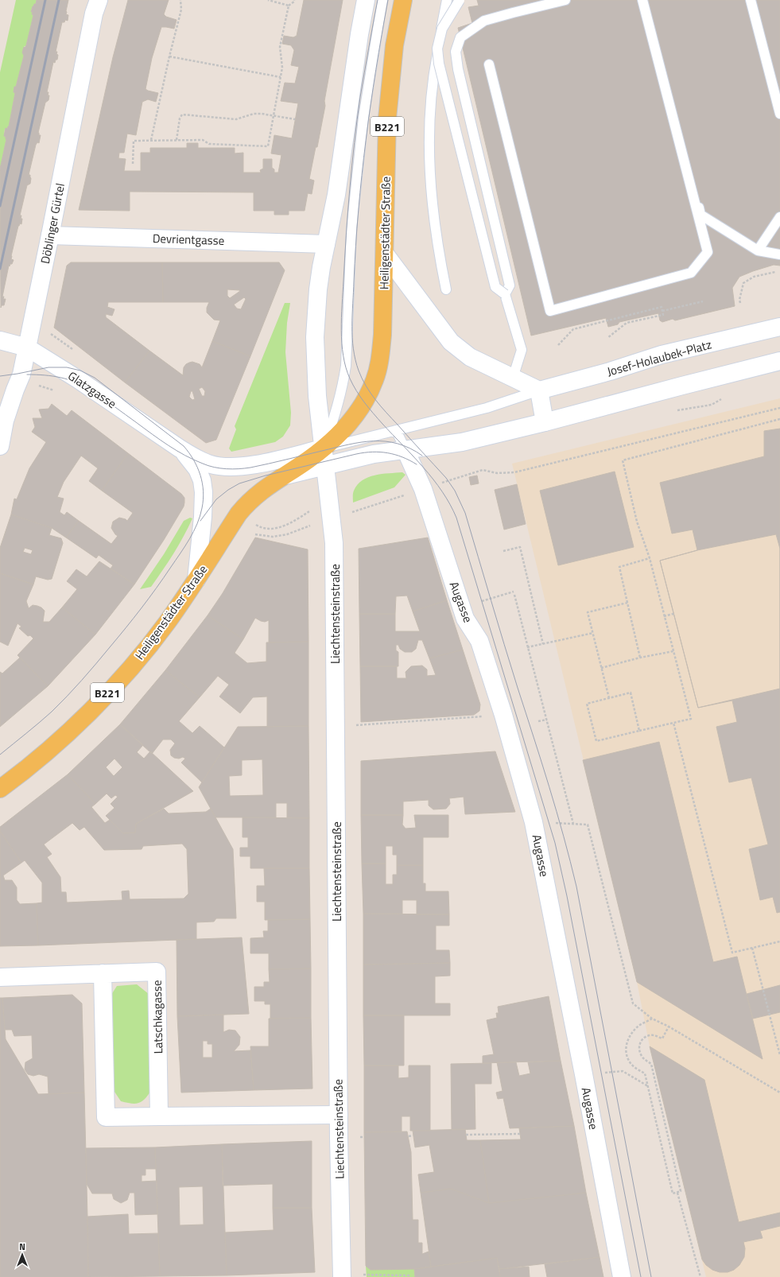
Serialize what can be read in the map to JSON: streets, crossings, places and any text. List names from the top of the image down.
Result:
{
  "streets": {
    "main road": ["B221", "Heiligenstädter Straße"],
    "street": [
      "Döblinger Gürtel",
      "Devrientgasse",
      "Josef-Holaubek-Platz",
      "Glatzgasse",
      "Augasse",
      "Liechtensteinstraße",
      "Latschkagasse"
    ]
  },
  "crossings": [
    ["Döblinger Gürtel", "Devrientgasse"],
    ["Döblinger Gürtel", "Glatzgasse"],
    ["Heiligenstädter Straße", "Liechtensteinstraße"]
  ],
  "north": "top"
}
